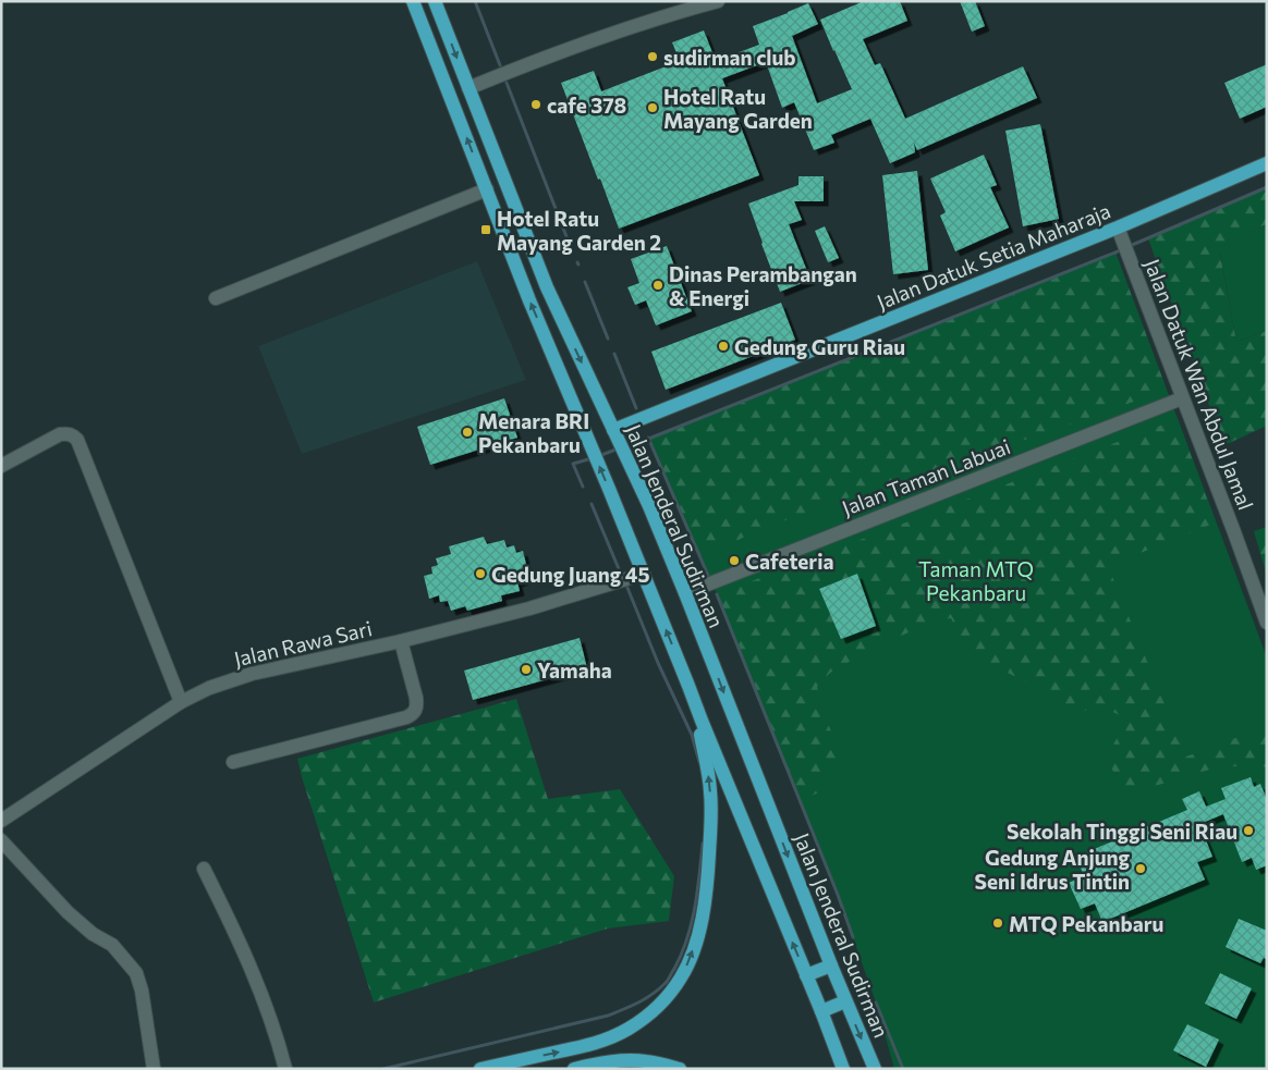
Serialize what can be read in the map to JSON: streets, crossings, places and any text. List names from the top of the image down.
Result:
{
  "streets": {
    "main road": ["Jalan Datuk Setia Maharaja", "Jalan Jenderal Sudirman"],
    "street": ["Jalan Datuk Wan Abdul Jamal", "Jalan Taman Labuai", "Jalan Rawa Sari"]
  },
  "crossings": [
    ["Jalan Datuk Setia Maharaja", "Jalan Datuk Wan Abdul Jamal"],
    ["Jalan Datuk Setia Maharaja", "Jalan Jenderal Sudirman"],
    ["Jalan Datuk Wan Abdul Jamal", "Jalan Taman Labuai"],
    ["Jalan Taman Labuai", "Jalan Jenderal Sudirman"]
  ],
  "parks": ["Taman MTQ Pekanbaru"],
  "places": {
    "other": [
      "sudirman club",
      "cafe 378",
      "Hotel Ratu Mayang Garden",
      "Dinas Perambangan & Energi",
      "Gedung Guru Riau",
      "Menara BRI Pekanbaru",
      "Cafeteria",
      "Gedung Juang 45",
      "Yamaha",
      "Sekolah Tinggi Seni Riau",
      "Gedung Anjung Seni Idrus Tintin",
      "MTQ Pekanbaru"
    ],
    "transit": ["Hotel Ratu Mayang Garden 2"]
  }
}
